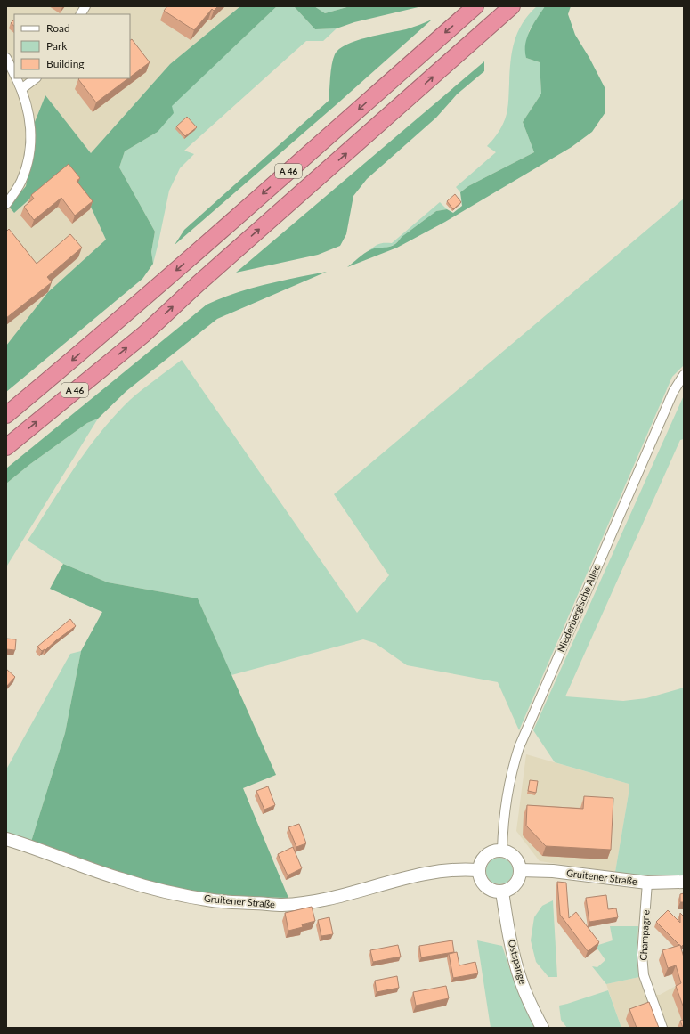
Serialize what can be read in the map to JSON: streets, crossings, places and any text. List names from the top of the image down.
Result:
{
  "streets": {
    "highway": ["A 46"],
    "main road": ["Gruitener Straße", "Ostspange"],
    "street": ["Niederbergische Allee", "Champagne"]
  },
  "crossings": [
    ["Niederbergische Allee", "Gruitener Straße"],
    ["Niederbergische Allee", "Ostspange"],
    ["Gruitener Straße", "Champagne"],
    ["Gruitener Straße", "Ostspange"]
  ],
  "legend": ["Road", "Park", "Building"]
}
